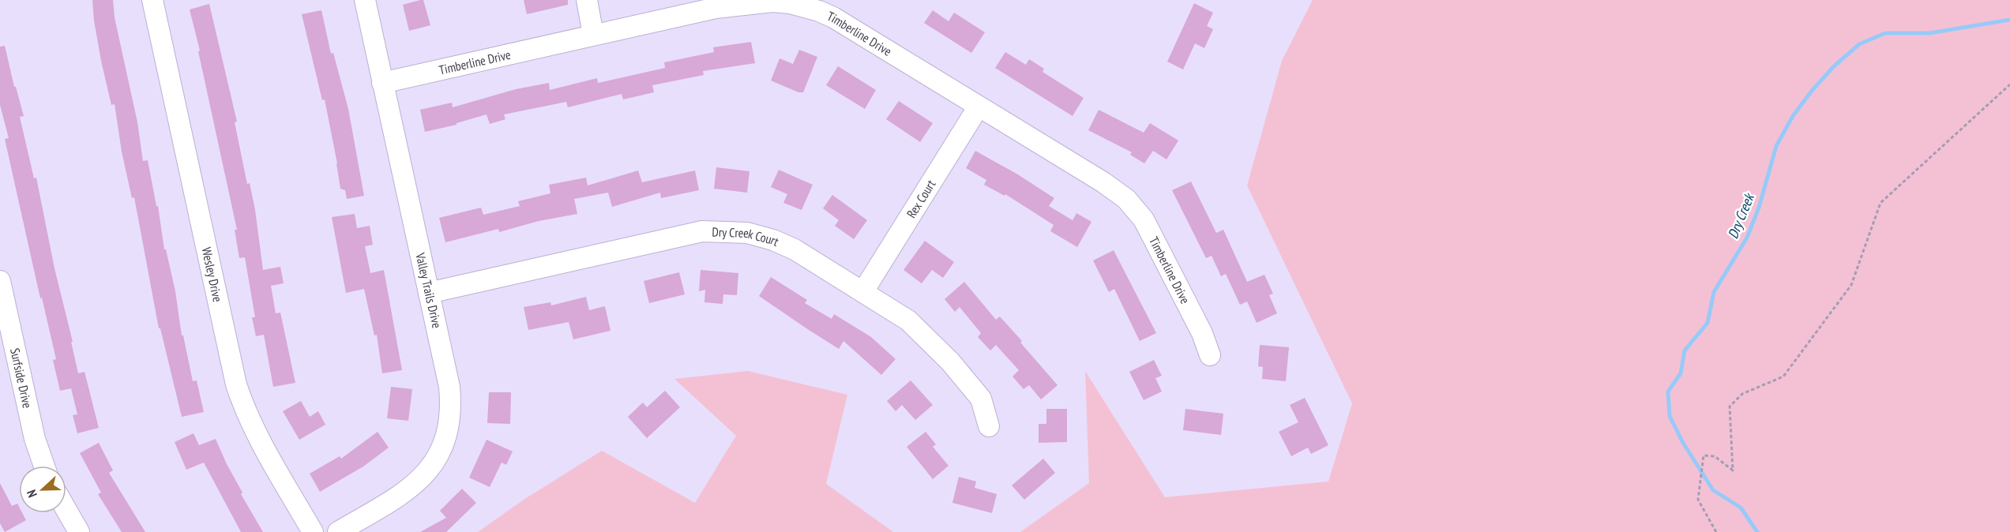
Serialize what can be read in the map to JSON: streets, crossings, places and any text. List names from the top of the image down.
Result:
{
  "streets": {
    "street": [
      "Timberline Drive",
      "Rex Court",
      "Dry Creek Court",
      "Wesley Drive",
      "Valley Trails Drive",
      "Surfside Drive"
    ]
  },
  "crossings": [
    ["Timberline Drive", "Rex Court"],
    ["Timberline Drive", "Valley Trails Drive"],
    ["Rex Court", "Dry Creek Court"],
    ["Dry Creek Court", "Valley Trails Drive"]
  ],
  "water": ["Dry Creek"],
  "north": "left"
}
